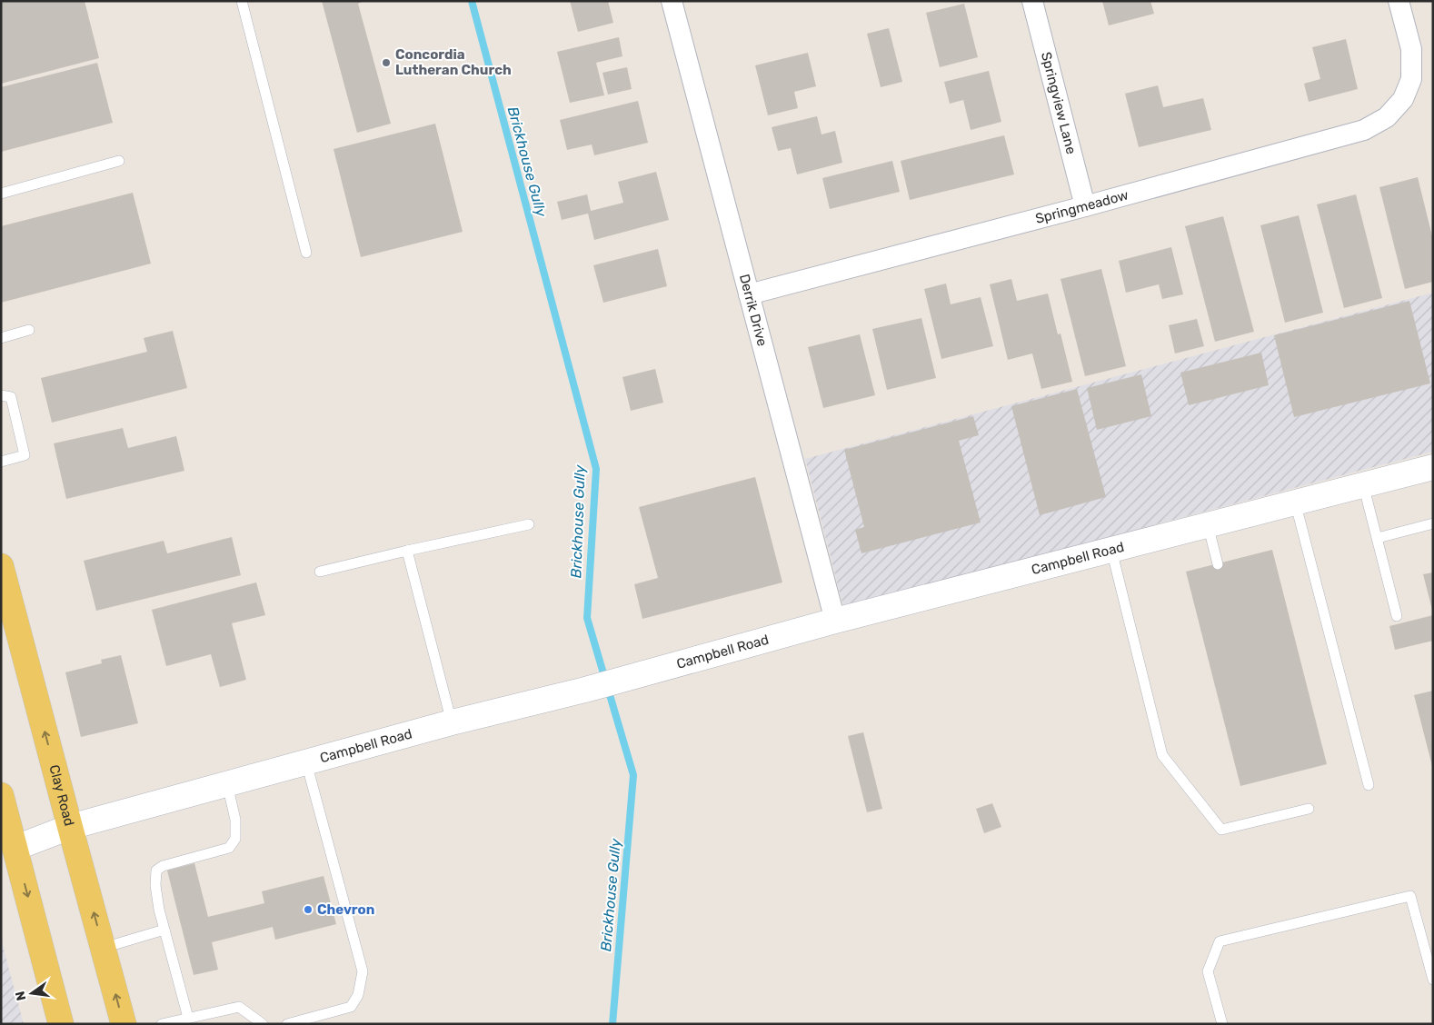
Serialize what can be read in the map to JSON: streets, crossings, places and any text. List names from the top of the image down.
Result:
{
  "streets": {
    "main road": ["Clay Road"],
    "street": [
      "Springview Lane",
      "Springmeadow",
      "Derrik Drive",
      "Campbell Road"
    ]
  },
  "crossings": [
    ["Springview Lane", "Springmeadow"],
    ["Springmeadow", "Derrik Drive"],
    ["Derrik Drive", "Campbell Road"],
    ["Campbell Road", "Clay Road"]
  ],
  "water": ["Brickhouse Gully"],
  "places": ["Concordia Lutheran Church", "Chevron"],
  "north": "left"
}
